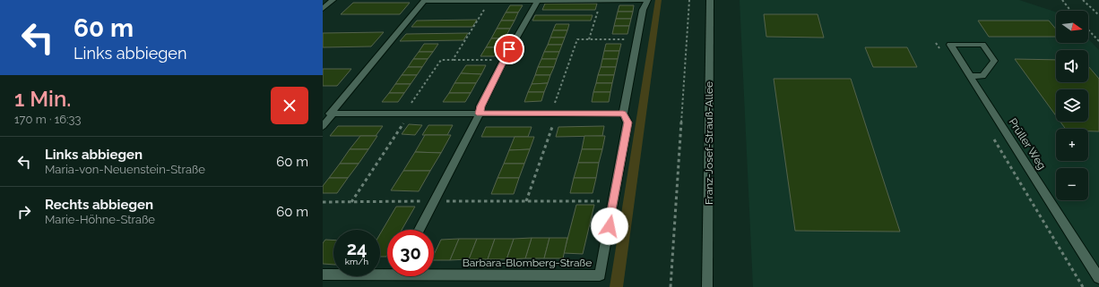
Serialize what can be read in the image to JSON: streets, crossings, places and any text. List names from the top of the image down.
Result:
{
  "streets": {
    "street": ["Franz-Josef-Strauß-Allee", "Prüller Weg", "Barbara-Blomberg-Straße"]
  },
  "north": "right",
  "page": {
    "turn": ["60 m", "Links abbiegen"],
    "map_buttons": ["+", "−"],
    "heading": ["1 Min.", "170 m · 16:33"],
    "list": [
      {
        "name": "Links abbiegen",
        "note": "Maria-von-Neuenstein-Straße",
        "value": "60 m"
      },
      {
        "name": "Rechts abbiegen",
        "note": "Marie-Höhne-Straße",
        "value": "60 m"
      }
    ],
    "speed": "24 km/h",
    "limit": "30"
  }
}
